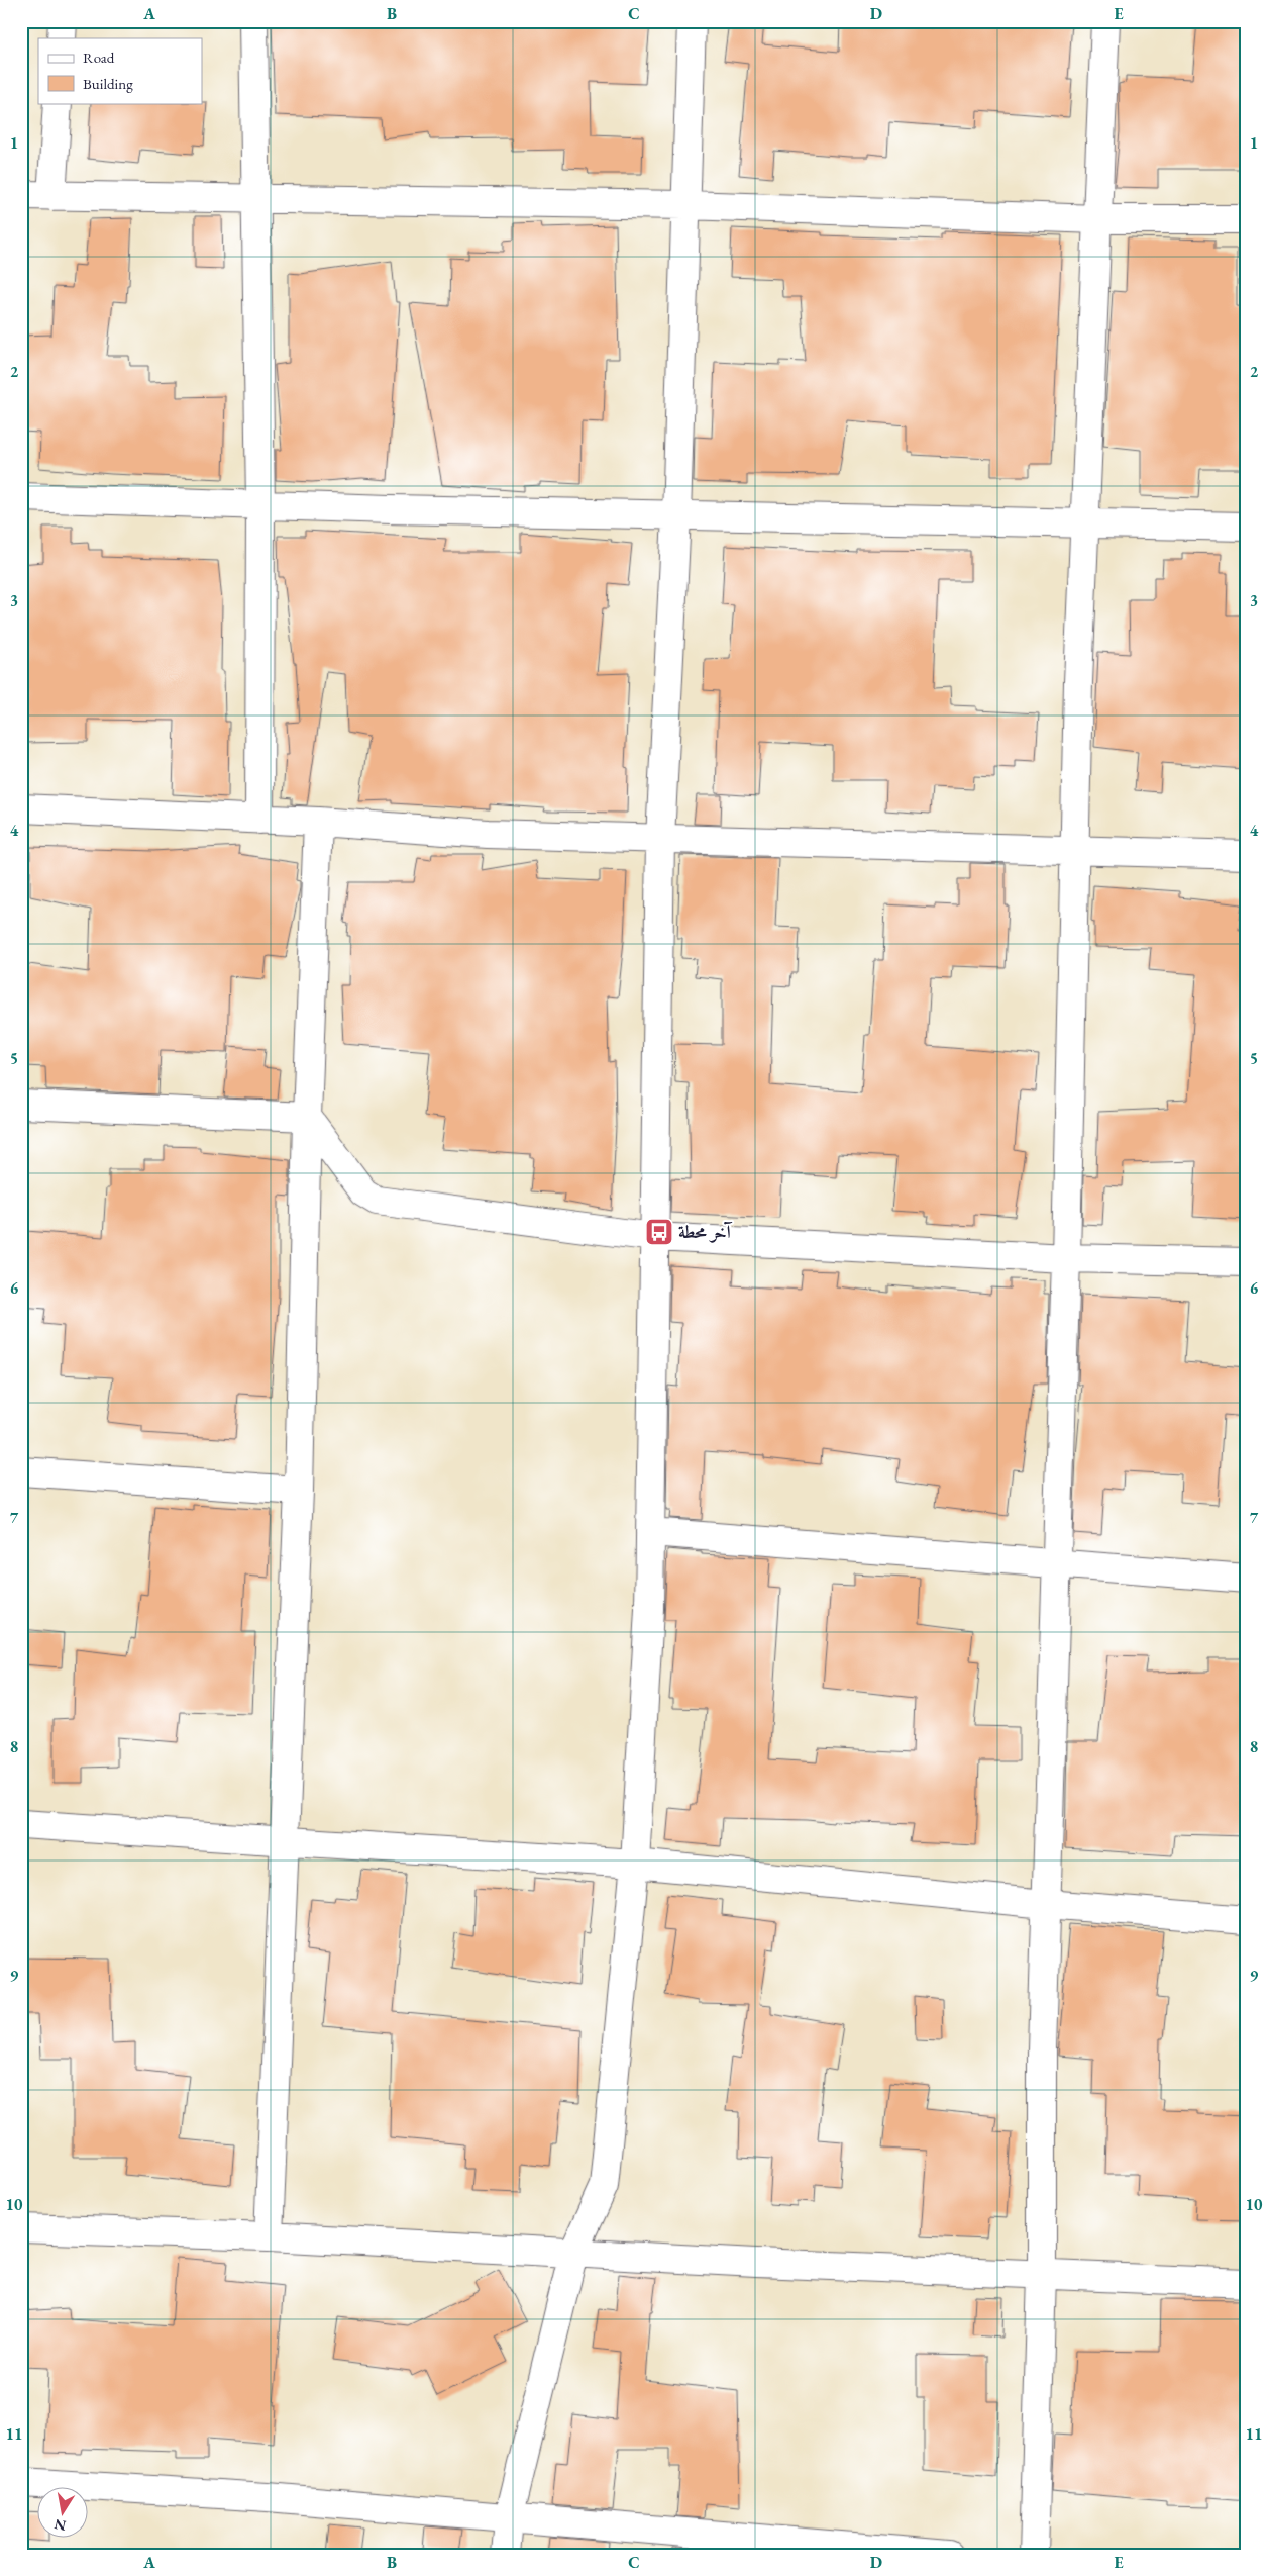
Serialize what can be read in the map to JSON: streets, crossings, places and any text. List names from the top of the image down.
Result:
{
  "places": {
    "bus stop": ["آخر محطة"]
  },
  "legend": ["Road", "Building"],
  "north": "bottom",
  "grid": {
    "columns": [
      "A",
      "B",
      "C",
      "D",
      "E"
    ],
    "rows": [
      "1",
      "2",
      "3",
      "4",
      "5",
      "6",
      "7",
      "8",
      "9",
      "10",
      "11"
    ]
  }
}
